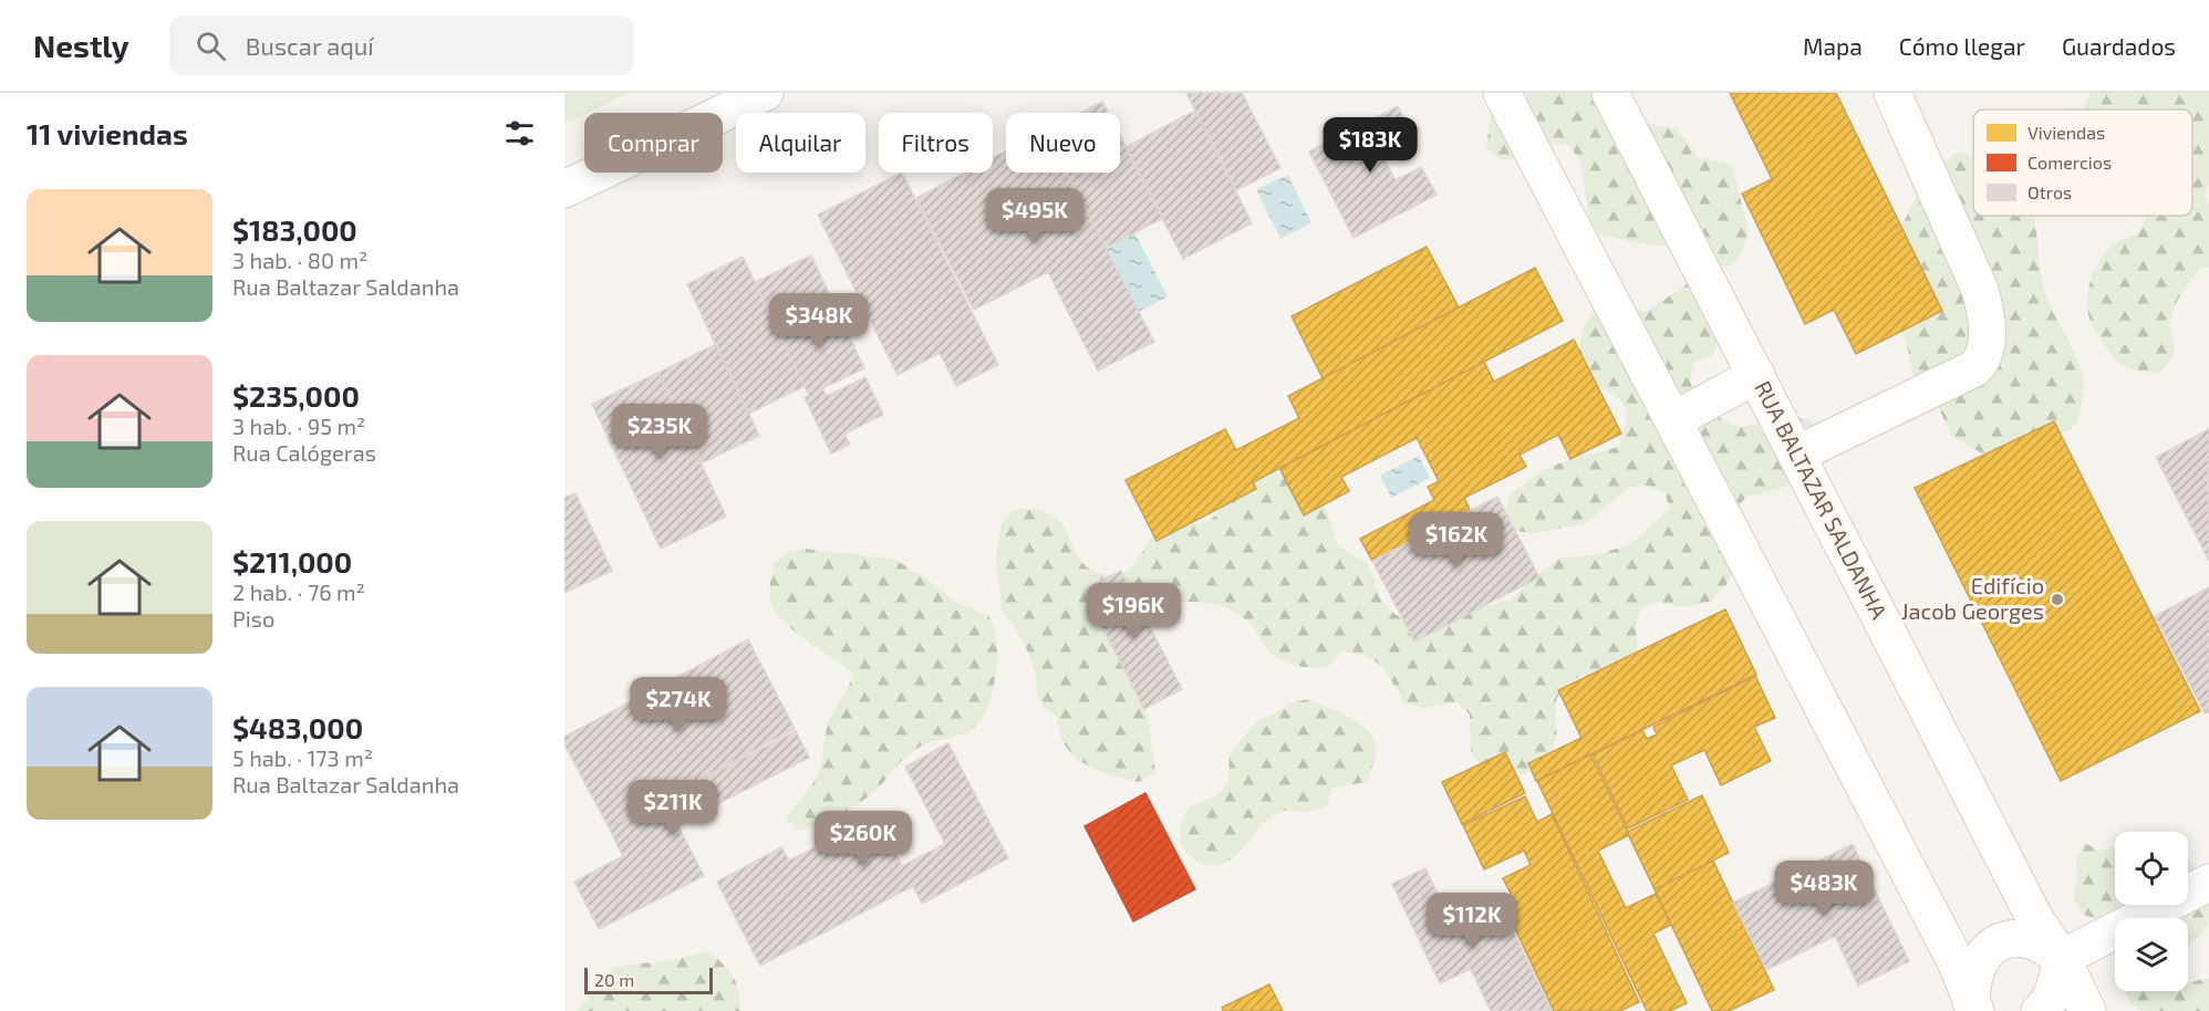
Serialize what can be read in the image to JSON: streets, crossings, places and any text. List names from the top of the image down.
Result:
{
  "streets": {
    "main road": ["RUA BALTAZAR SALDANHA"]
  },
  "places": ["Edifício Jacob Georges"],
  "legend": ["Viviendas", "Comercios", "Otros"],
  "scale_bar": "20 m",
  "page": {
    "header": "Nestly",
    "search": "Buscar aquí",
    "nav": ["Mapa", "Cómo llegar", "Guardados"],
    "heading": "11 viviendas",
    "chip": [
      "Comprar",
      "Alquilar",
      "Filtros",
      "Nuevo"
    ],
    "price": [
      "$183K",
      "$495K",
      "$348K",
      "$235K",
      "$162K",
      "$196K",
      "$274K",
      "$211K",
      "$260K",
      "$483K",
      "$112K"
    ],
    "list": [
      {
        "name": "$183,000",
        "note": "3 hab. · 80 m² · Rua Baltazar Saldanha"
      },
      {
        "name": "$235,000",
        "note": "3 hab. · 95 m² · Rua Calógeras"
      },
      {
        "name": "$211,000",
        "note": "2 hab. · 76 m² · Piso"
      },
      {
        "name": "$483,000",
        "note": "5 hab. · 173 m² · Rua Baltazar Saldanha"
      }
    ],
    "scale": "20 m"
  }
}
